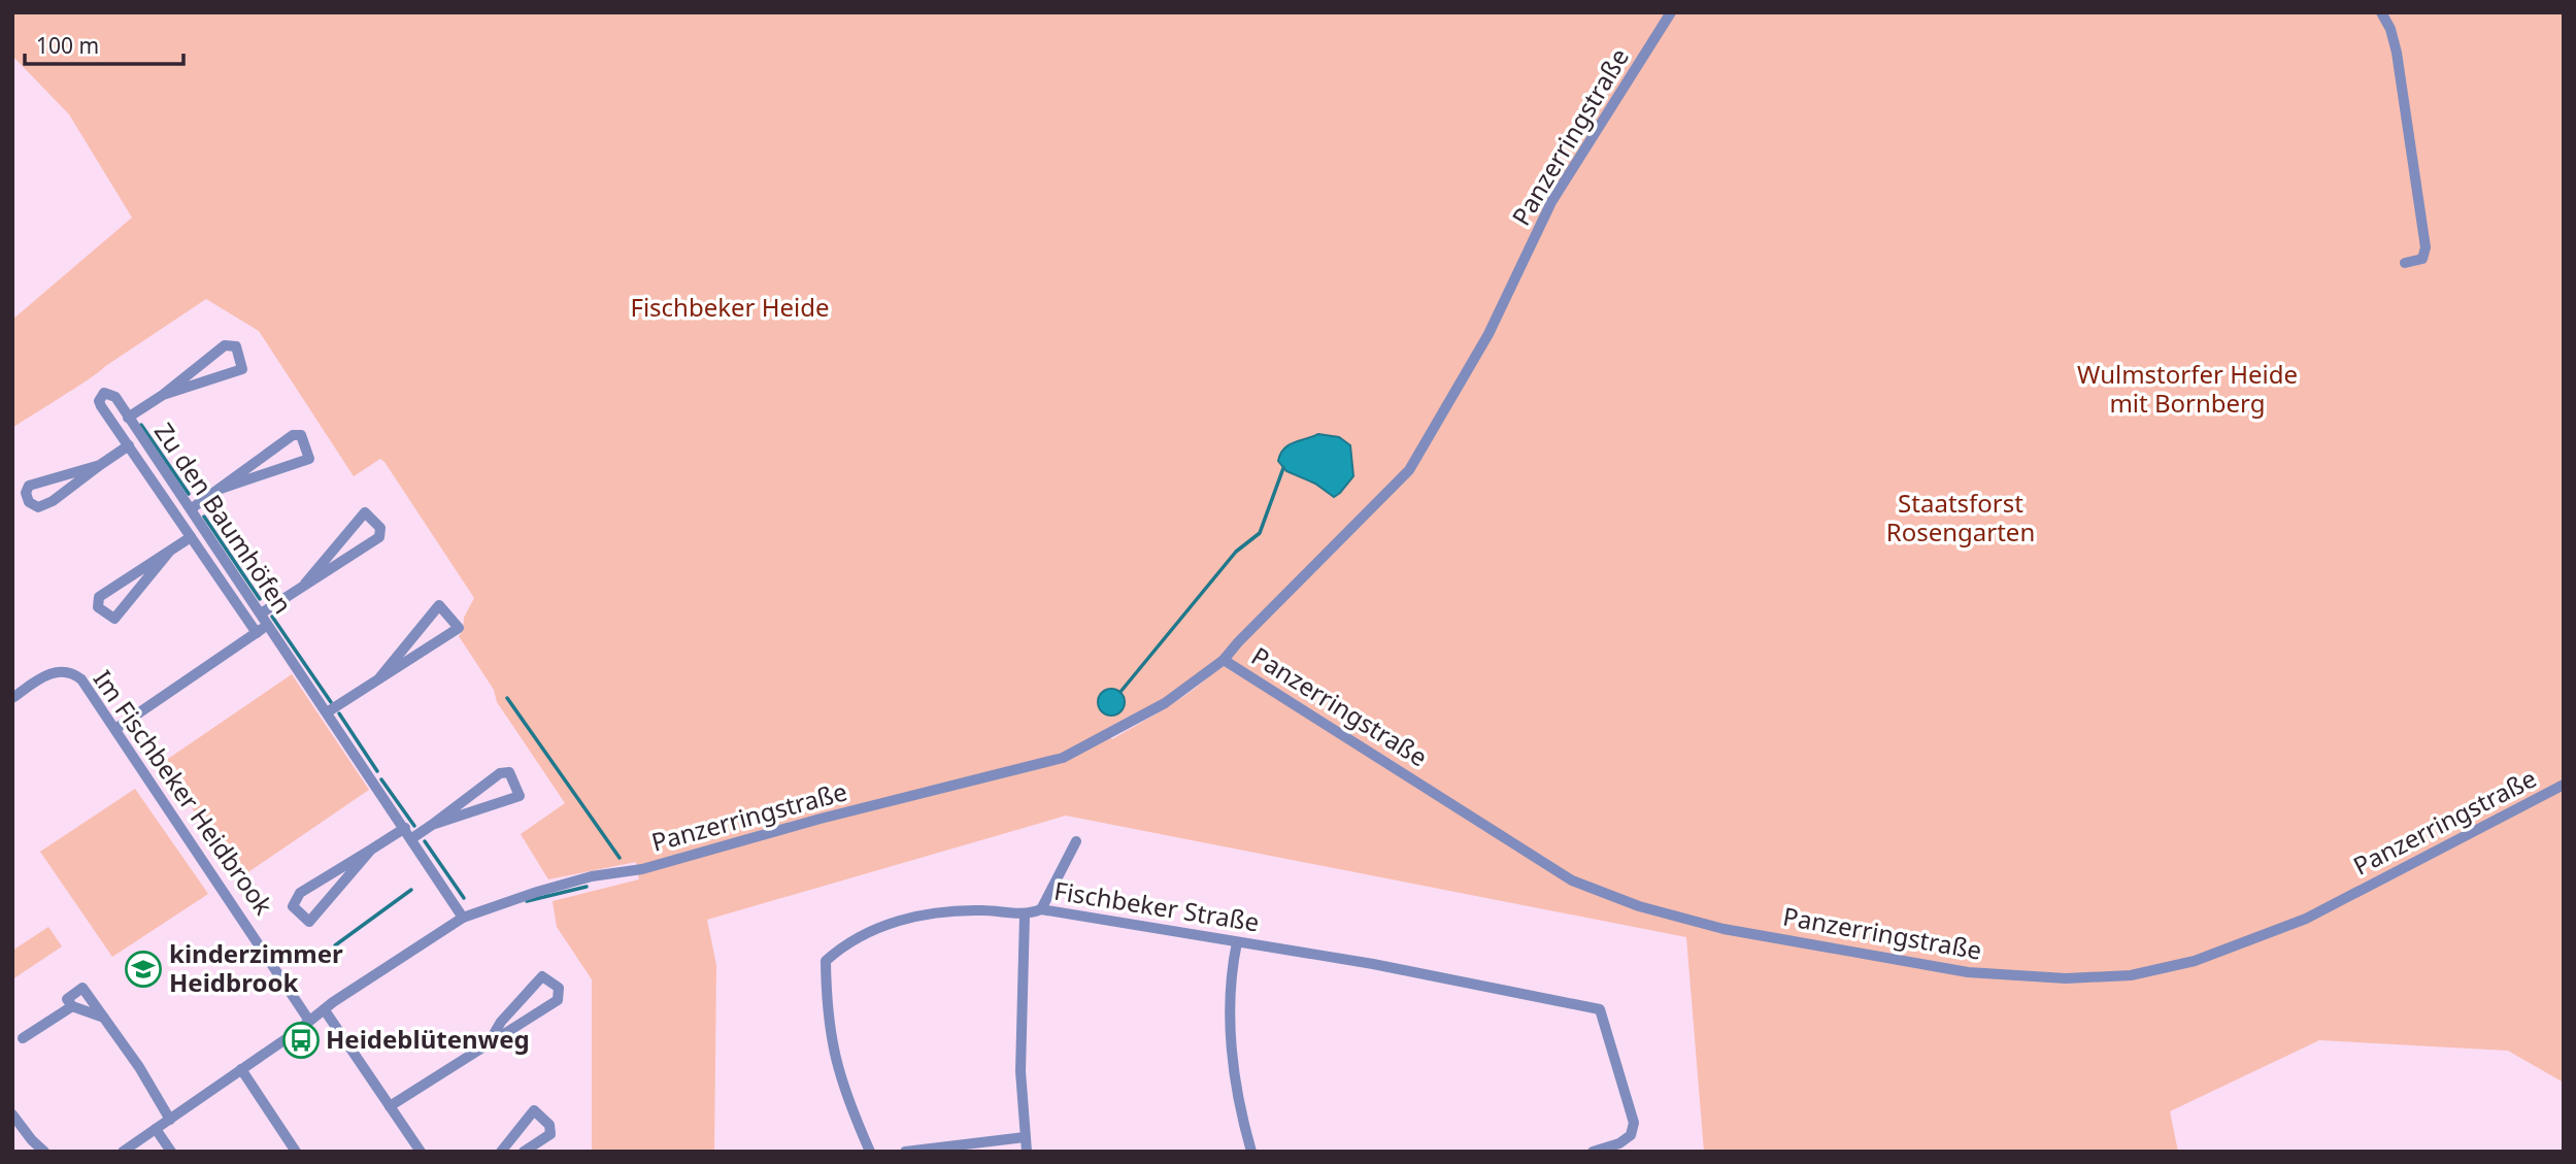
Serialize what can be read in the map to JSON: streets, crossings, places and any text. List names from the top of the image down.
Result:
{
  "streets": {
    "street": [
      "Panzerringstraße",
      "Zu den Baumhöfen",
      "Im Fischbeker Heidbrook",
      "Fischbeker Straße"
    ]
  },
  "crossings": [
    ["Panzerringstraße", "Zu den Baumhöfen"]
  ],
  "parks": ["Fischbeker Heide", "Wulmstorfer Heide mit Bornberg", "Staatsforst Rosengarten"],
  "places": {
    "school or university": ["kinderzimmer Heidbrook"],
    "bus stop": ["Heideblütenweg"]
  },
  "scale_bar": "100 m"
}
